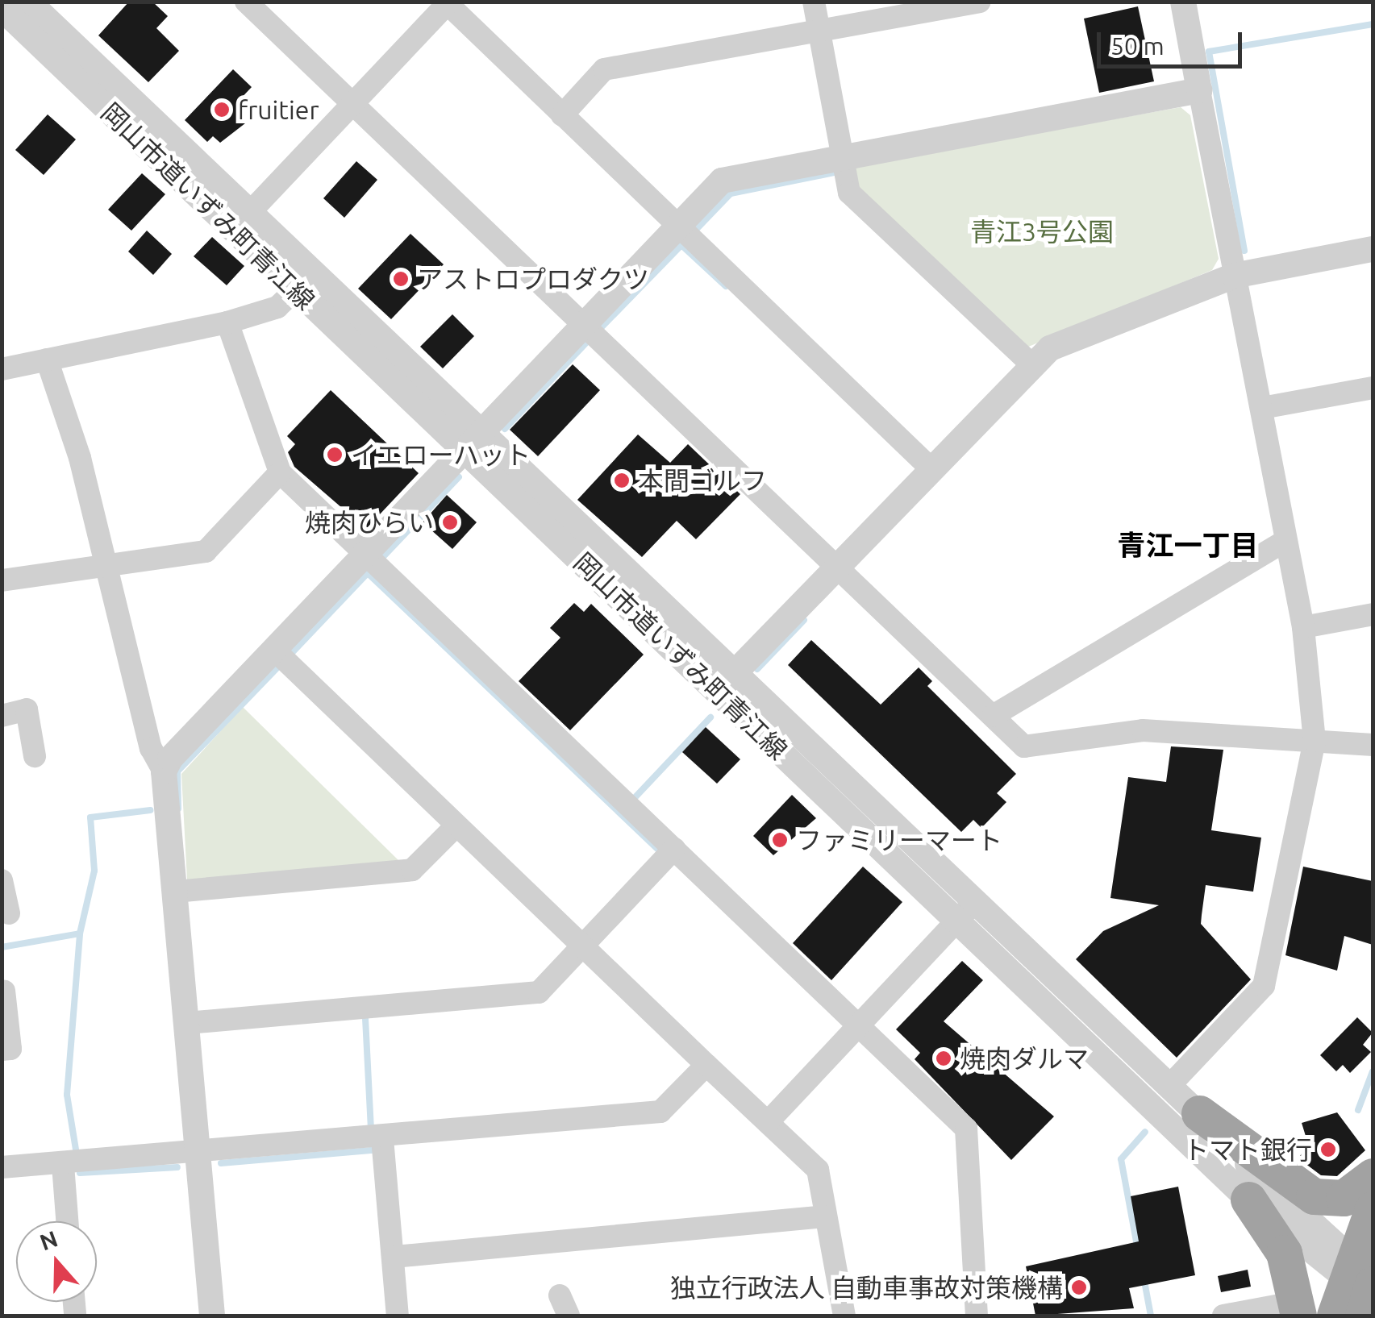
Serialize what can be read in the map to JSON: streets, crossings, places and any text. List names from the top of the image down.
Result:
{
  "streets": {
    "street": ["岡山市道いずみ町青江線"]
  },
  "districts": ["青江一丁目"],
  "parks": ["青江3号公園"],
  "places": [
    "fruitier",
    "アストロプロダクツ",
    "イエローハット",
    "本間ゴルフ",
    "焼肉ひらい",
    "ファミリーマート",
    "焼肉ダルマ",
    "トマト銀行",
    "独立行政法人 自動車事故対策機構"
  ],
  "scale_bar": "50 m",
  "north": "top"
}
